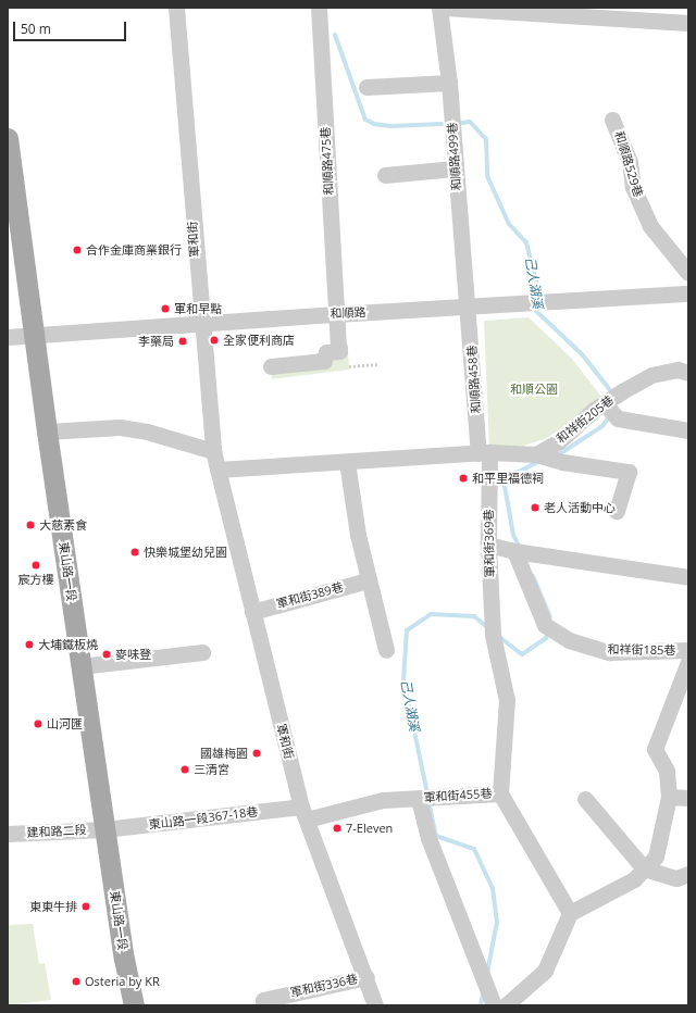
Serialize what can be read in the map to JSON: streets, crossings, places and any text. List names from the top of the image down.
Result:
{
  "streets": {
    "main road": ["東山路一段"],
    "street": [
      "和順路499巷",
      "和順路475巷",
      "和順路529巷",
      "軍和街",
      "和順路",
      "和順路458巷",
      "和祥街205巷",
      "軍和街369巷",
      "軍和街389巷",
      "和祥街185巷",
      "軍和街455巷",
      "東山路一段367-18巷",
      "建和路二段",
      "軍和街336巷"
    ]
  },
  "crossings": [
    ["和順路499巷", "和順路"],
    ["和順路499巷", "和順路458巷"],
    ["和順路475巷", "和順路"],
    ["軍和街", "和順路"],
    ["軍和街", "軍和街389巷"],
    ["軍和街", "軍和街455巷"],
    ["軍和街", "東山路一段367-18巷"],
    ["軍和街", "軍和街336巷"],
    ["和順路", "和順路458巷"],
    ["和順路", "東山路一段"],
    ["和順路458巷", "軍和街369巷"],
    ["軍和街369巷", "軍和街455巷"],
    ["東山路一段", "東山路一段367-18巷"],
    ["東山路一段", "建和路二段"],
    ["和祥街185巷", "軍和街455巷"],
    ["軍和街455巷", "東山路一段367-18巷"],
    ["東山路一段367-18巷", "建和路二段"]
  ],
  "water": ["己人湖溪"],
  "parks": ["和順公園"],
  "places": [
    "合作金庫商業銀行",
    "軍和早點",
    "全家便利商店",
    "李藥局",
    "和平里福德祠",
    "老人活動中心",
    "大慈素食",
    "快樂城堡幼兒園",
    "宸方樓",
    "大埔鐵板燒",
    "麥味登",
    "山河匯",
    "國雄梅園",
    "三清宮",
    "7-Eleven",
    "東東牛排",
    "Osteria by KR"
  ],
  "scale_bar": "50 m"
}
